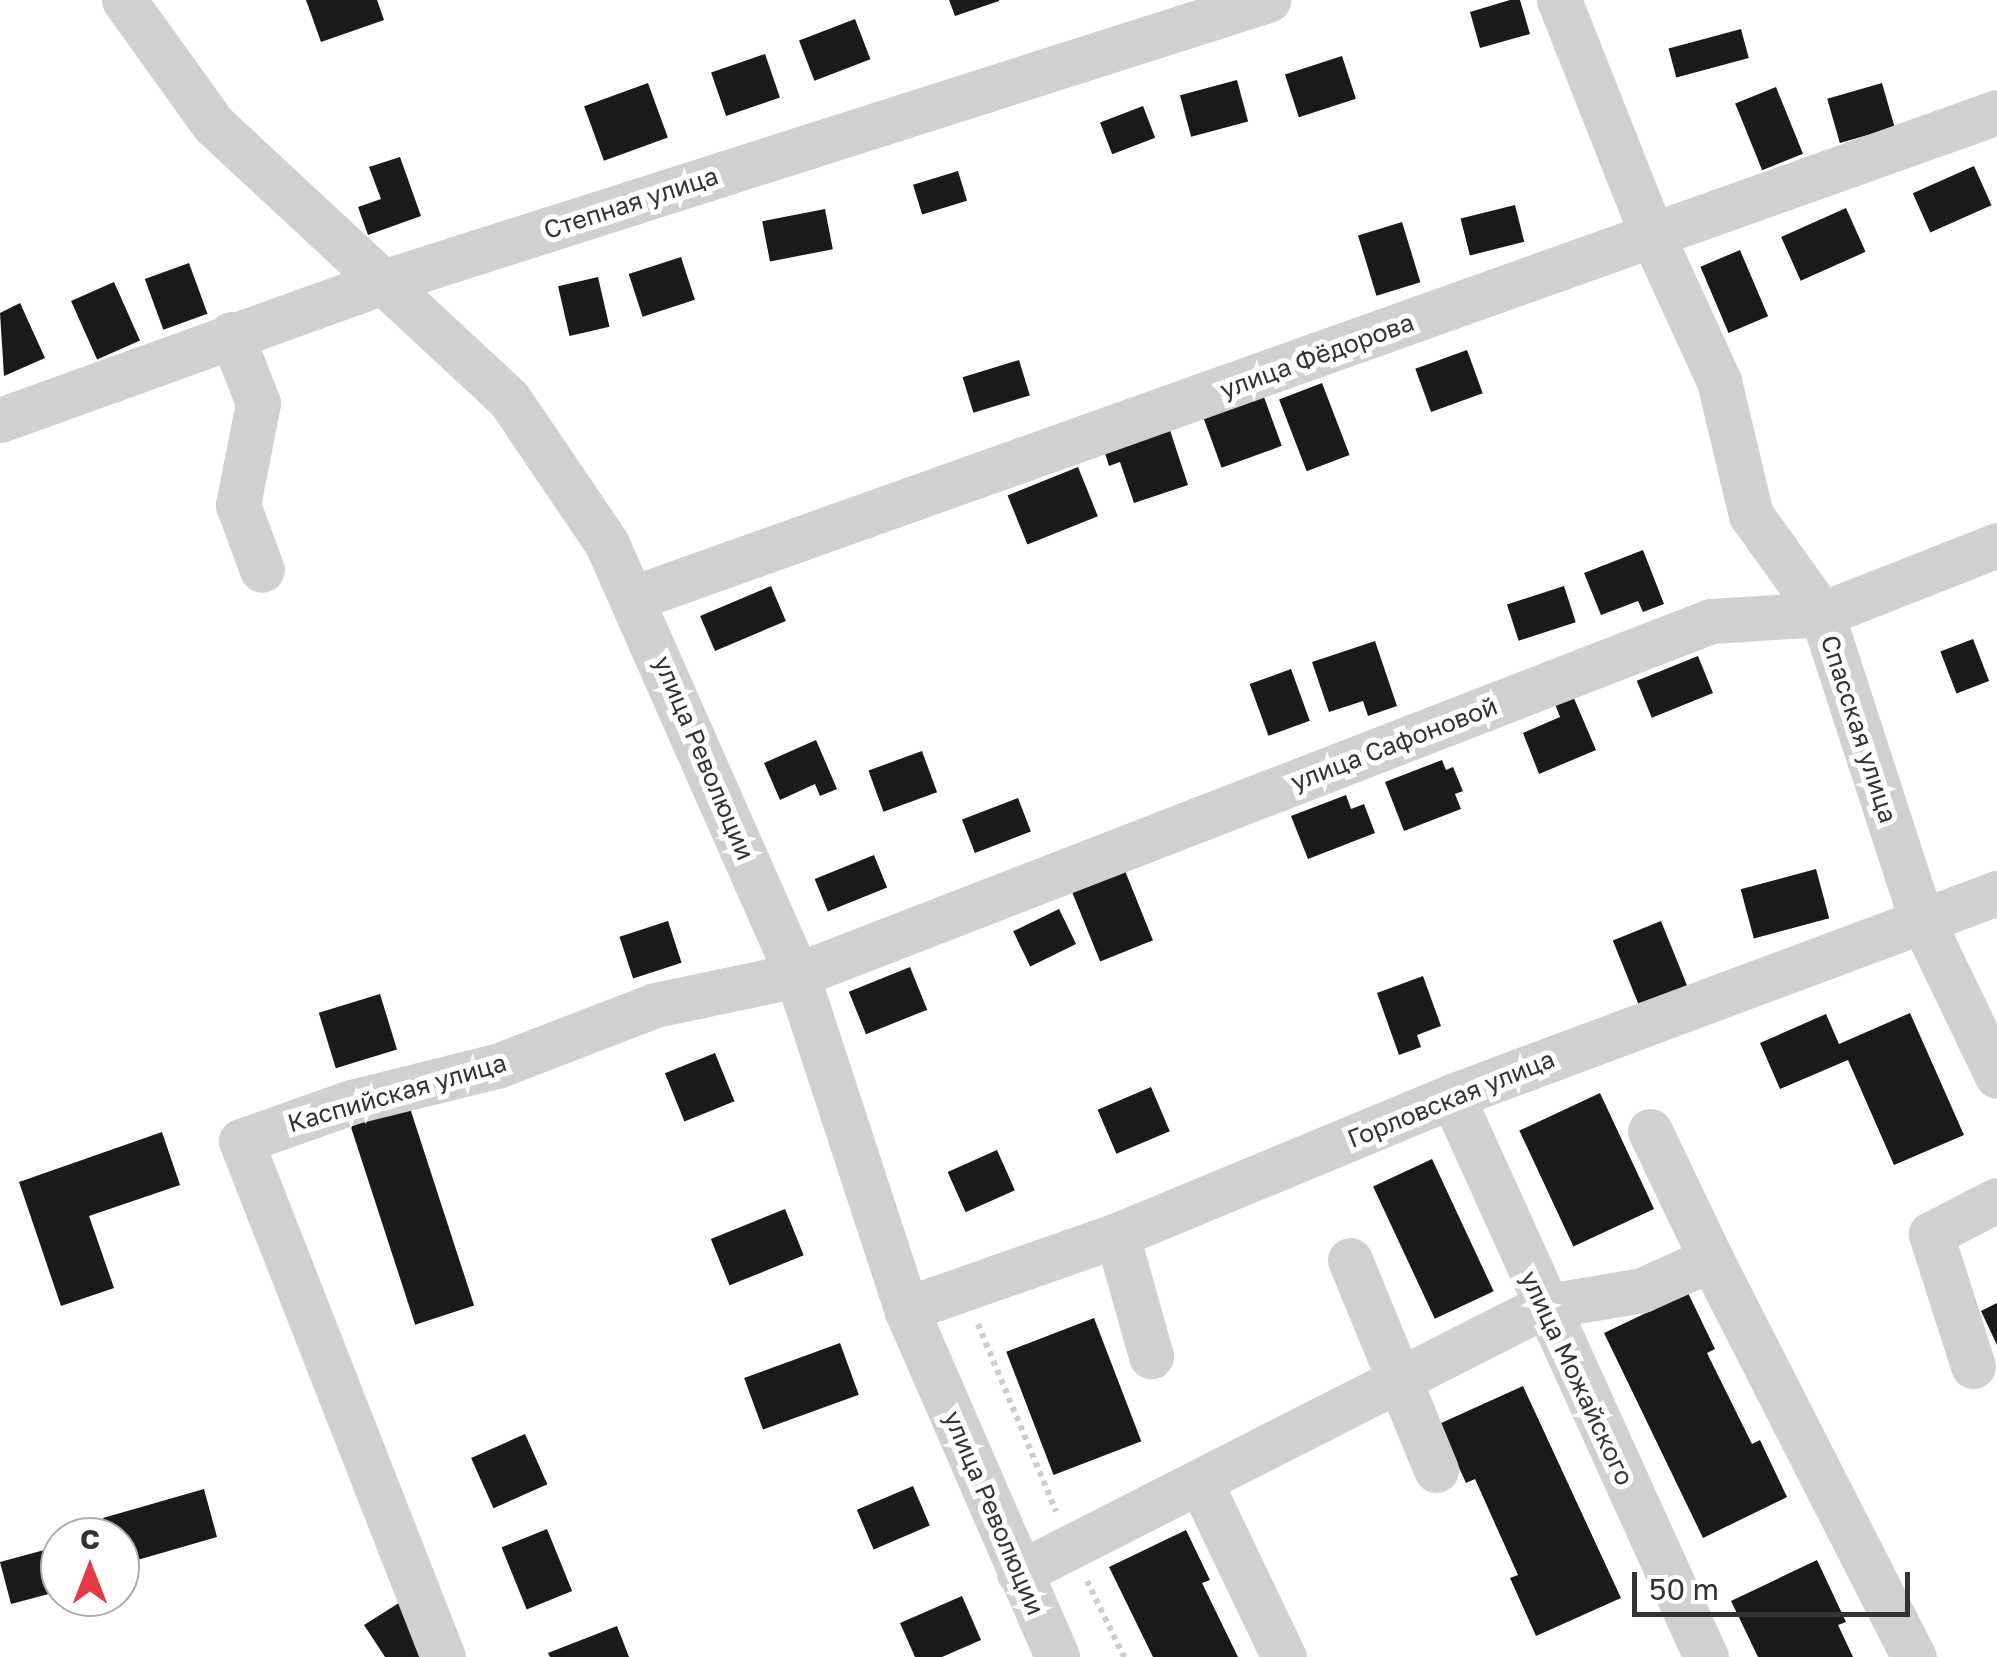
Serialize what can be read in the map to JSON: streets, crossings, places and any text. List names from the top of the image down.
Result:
{
  "streets": {
    "street": [
      "Степная улица",
      "улица Фёдорова",
      "Спасская улица",
      "улица Сафоновой",
      "улица Революции",
      "Каспийская улица",
      "Горловская улица",
      "улица Можайского"
    ]
  },
  "crossings": [
    ["Степная улица", "улица Революции"],
    ["улица Фёдорова", "Спасская улица"],
    ["улица Фёдорова", "улица Революции"],
    ["Спасская улица", "улица Сафоновой"],
    ["Спасская улица", "Горловская улица"],
    ["улица Сафоновой", "улица Революции"],
    ["улица Сафоновой", "Каспийская улица"],
    ["улица Революции", "Каспийская улица"],
    ["улица Революции", "Горловская улица"],
    ["Горловская улица", "улица Можайского"]
  ],
  "scale_bar": "50 m",
  "north": "top"
}
